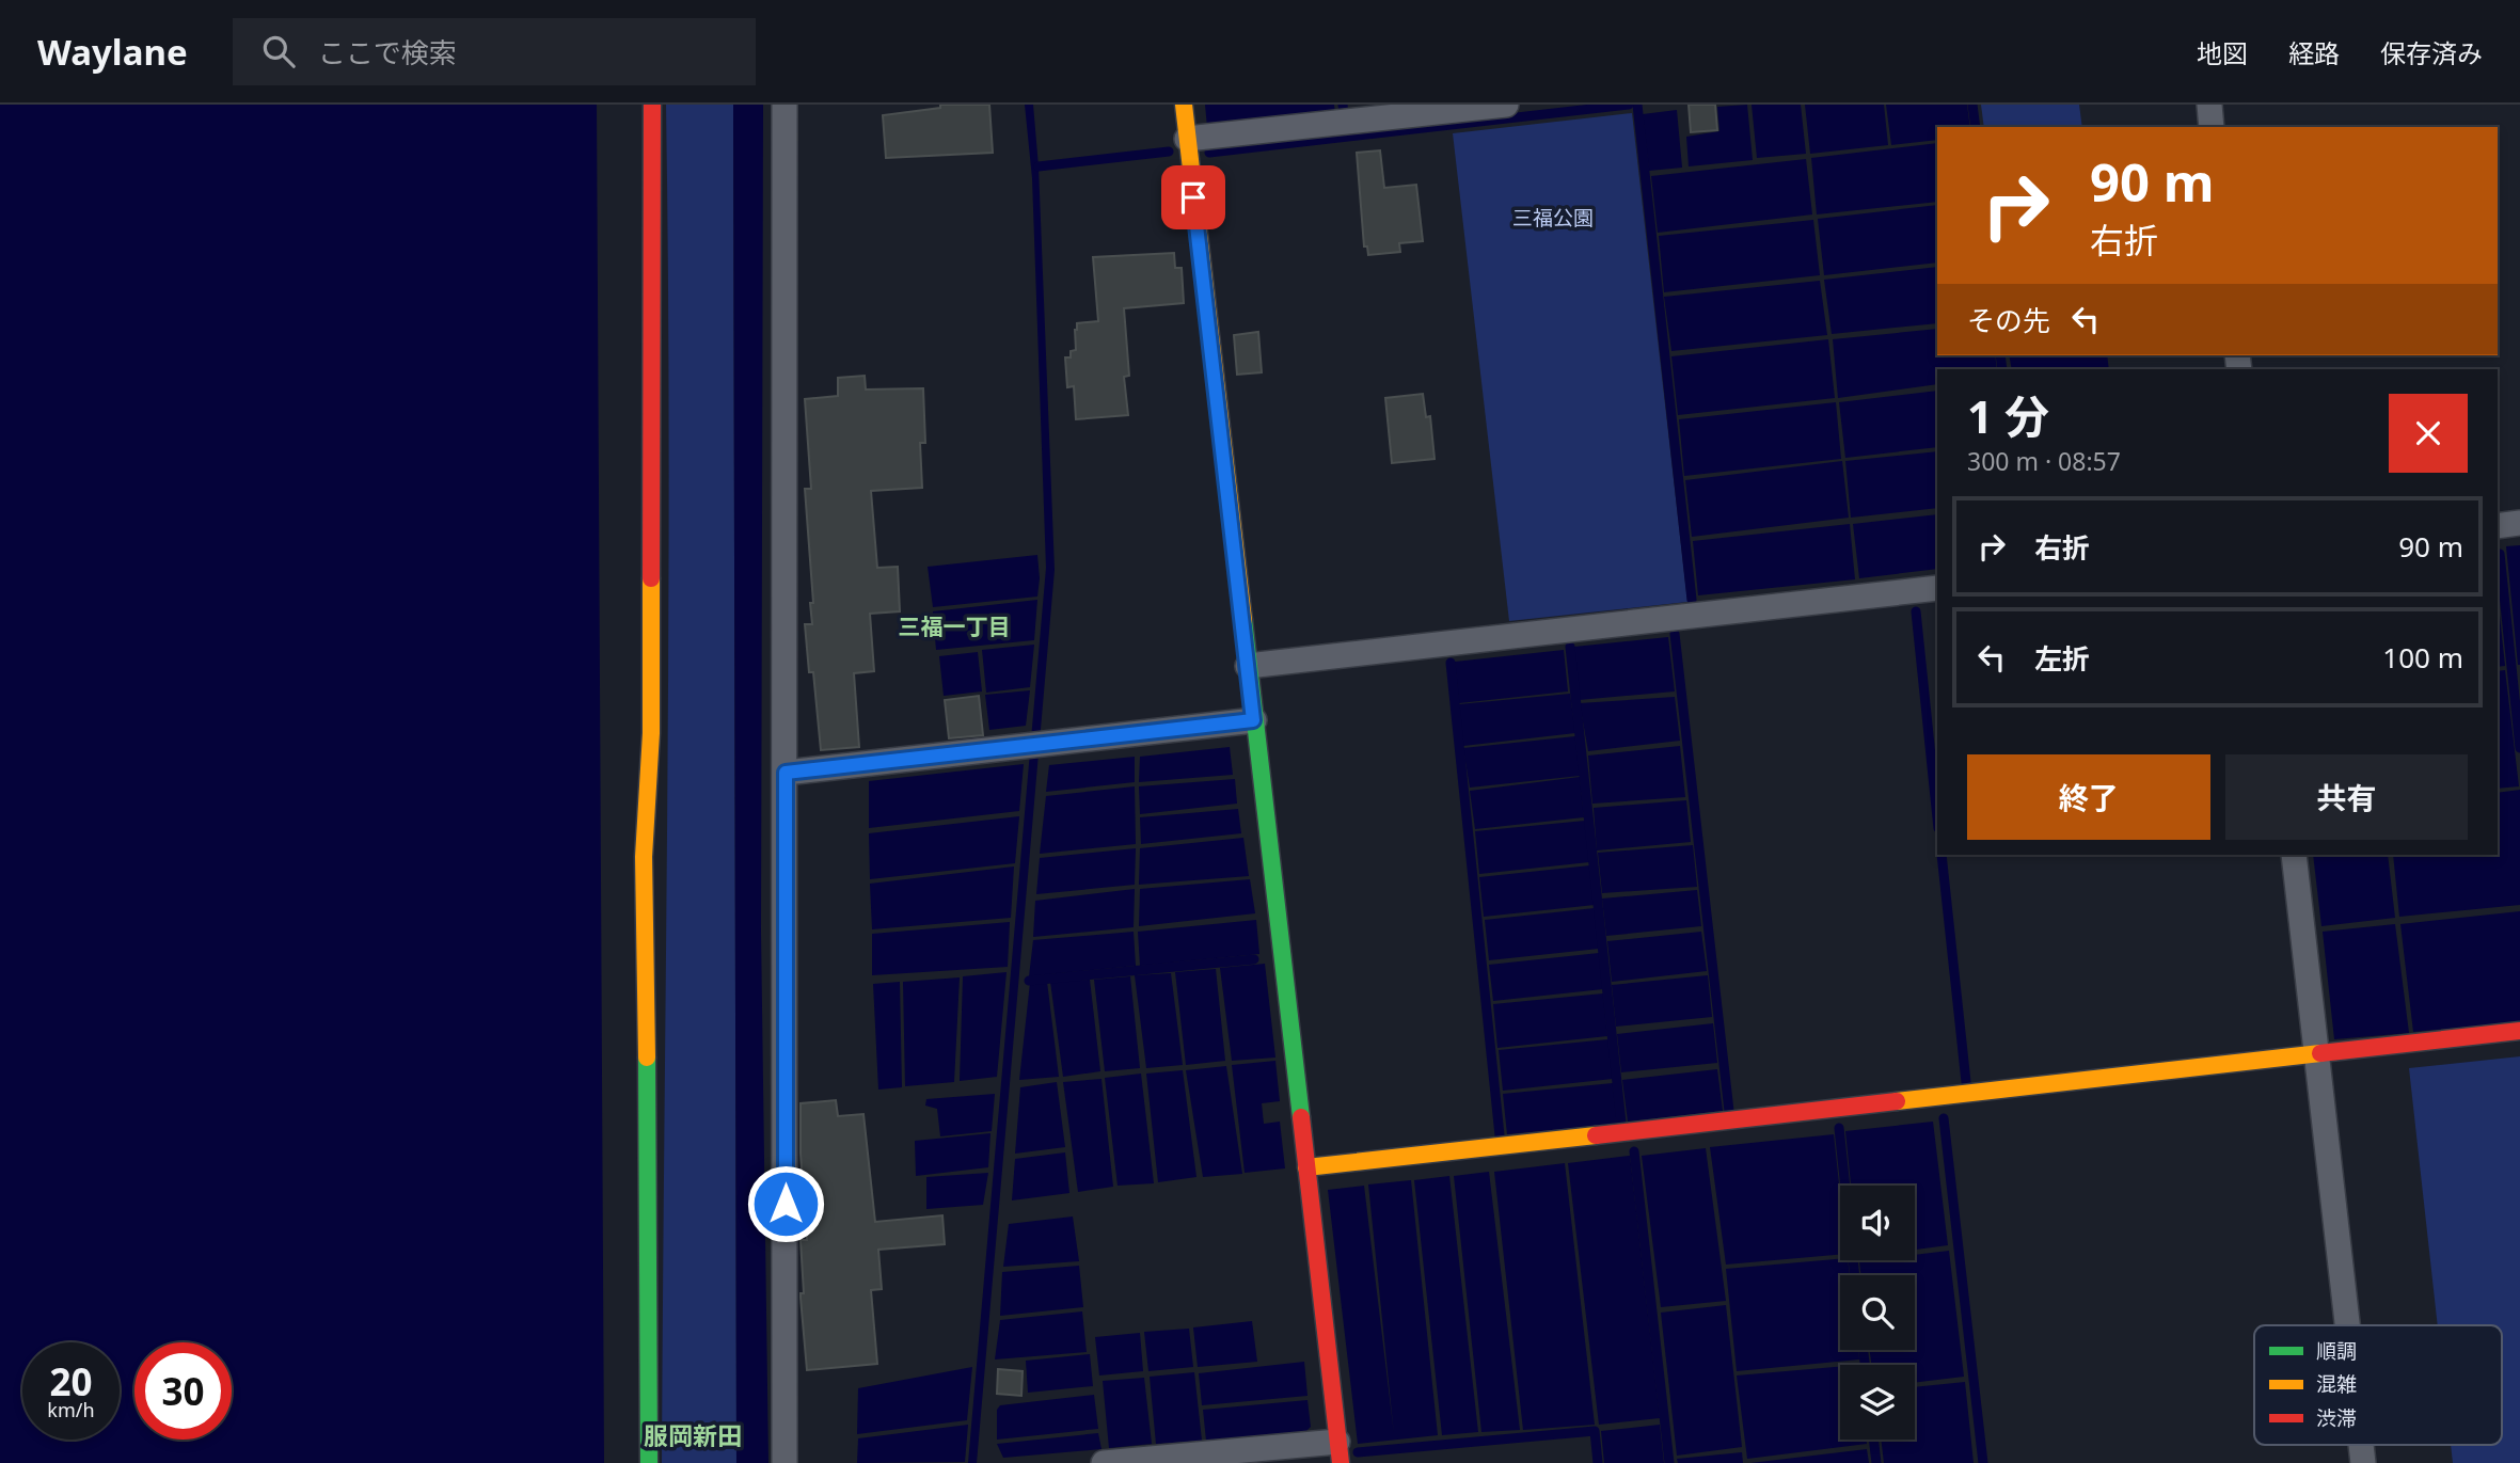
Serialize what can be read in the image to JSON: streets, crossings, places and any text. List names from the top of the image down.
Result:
{
  "districts": ["三福一丁目", "服岡新田"],
  "parks": ["三福公園"],
  "legend": ["順調", "混雑", "渋滞"],
  "page": {
    "header": "Waylane",
    "search": "ここで検索",
    "nav": ["地図", "経路", "保存済み"],
    "turn": ["90 m", "右折"],
    "then": "その先",
    "heading": ["1 分", "300 m · 08:57"],
    "list": [
      {
        "name": "右折",
        "value": "90 m"
      },
      {
        "name": "左折",
        "value": "100 m"
      }
    ],
    "buttons": ["終了", "共有"],
    "speed": "20 km/h",
    "limit": "30"
  }
}
